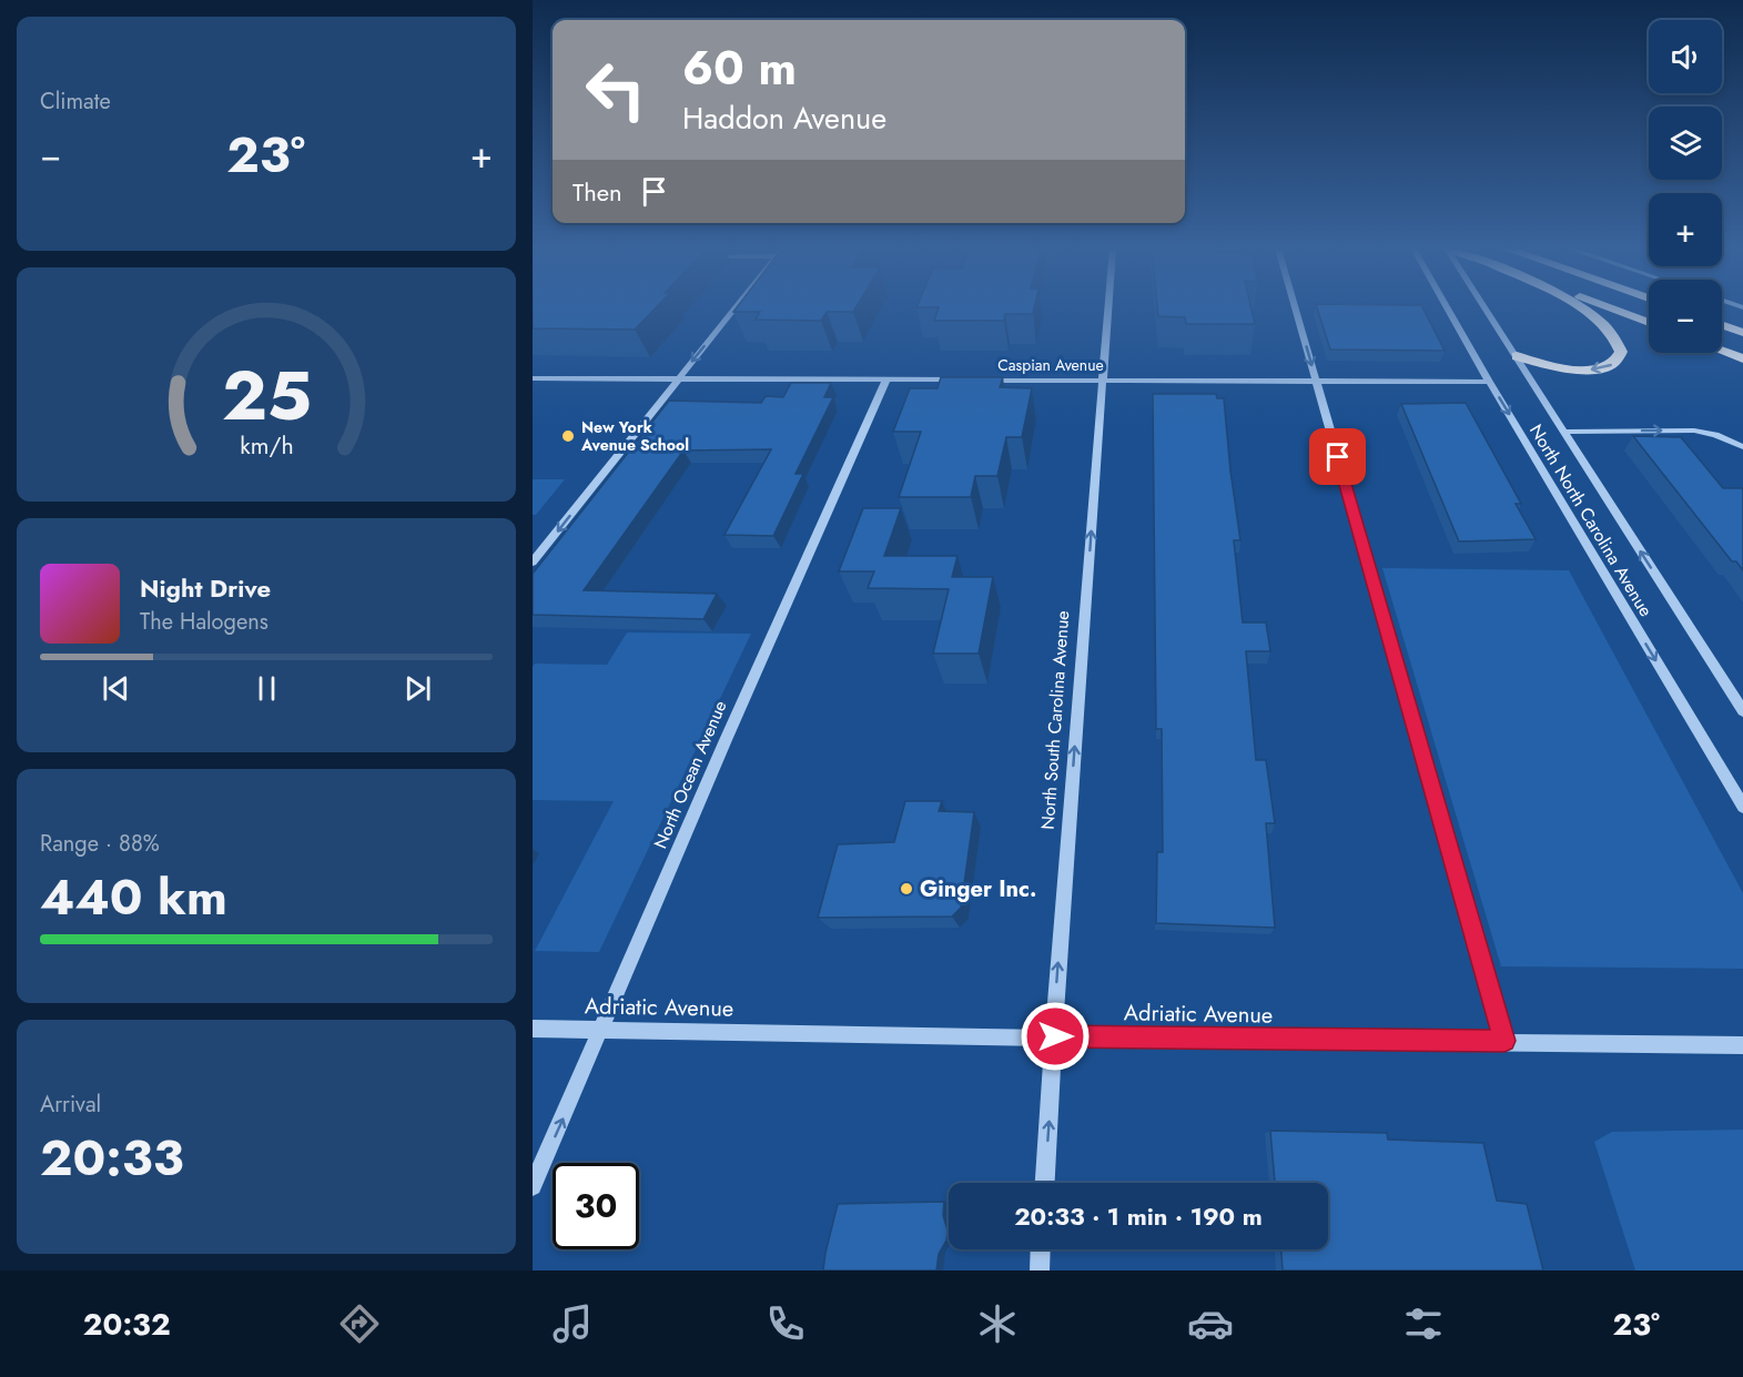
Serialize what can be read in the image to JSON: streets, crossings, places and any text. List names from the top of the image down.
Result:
{
  "streets": {
    "street": [
      "Caspian Avenue",
      "North North Carolina Avenue",
      "North South Carolina Avenue",
      "North Ocean Avenue",
      "Adriatic Avenue"
    ]
  },
  "crossings": [
    ["Caspian Avenue", "North North Carolina Avenue"],
    ["Caspian Avenue", "North South Carolina Avenue"],
    ["North South Carolina Avenue", "Adriatic Avenue"],
    ["North Ocean Avenue", "Adriatic Avenue"]
  ],
  "one_way": ["North South Carolina Avenue"],
  "places": ["New York Avenue School", "Ginger Inc."],
  "page": {
    "tile": [
      "Climate",
      ["Range · 88%", "440 km"],
      ["Arrival", "20:33"]
    ],
    "map_buttons": ["+", "−"],
    "turn": ["60 m", "Haddon Avenue"],
    "heat": ["−", "23°", "+"],
    "then": "Then",
    "song": ["Night Drive", "The Halogens"],
    "limit": "30",
    "trip": "20:33 · 1 min · 190 m",
    "tabs": ["20:32", "23°"],
    "gauge": ["25", "km/h"]
  }
}
